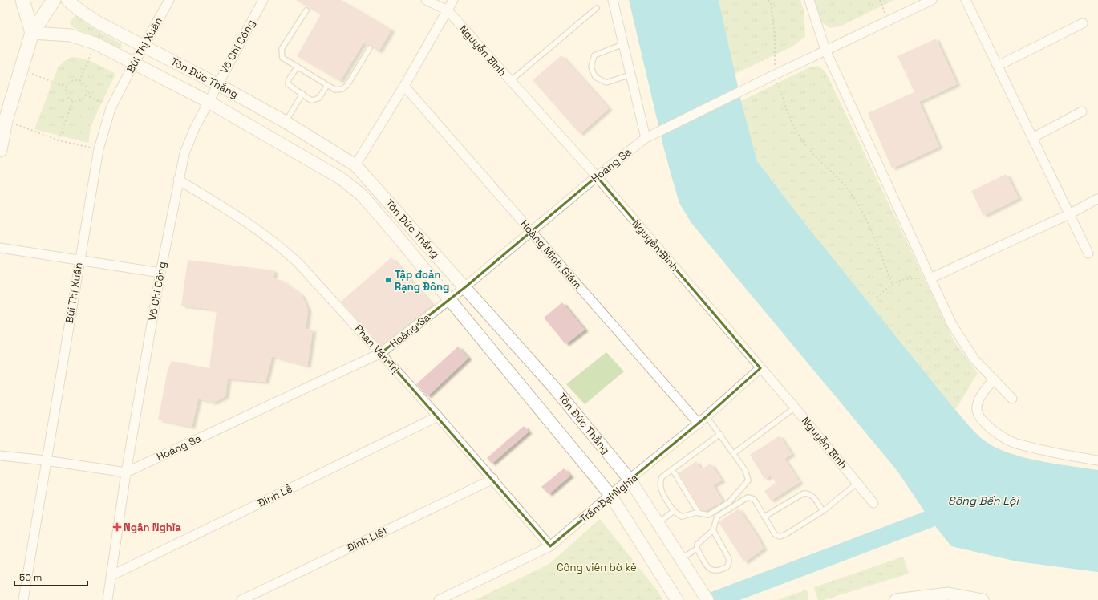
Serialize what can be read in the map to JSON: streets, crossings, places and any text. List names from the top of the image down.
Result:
{
  "streets": {
    "main road": ["Tôn Đức Thắng"],
    "street": [
      "Bùi Thị Xuân",
      "Võ Chí Công",
      "Nguyễn Bình",
      "Hoàng Sa",
      "Hoàng Minh Giám",
      "Phan Văn Trị",
      "Đinh Lễ",
      "Trần Đại Nghĩa",
      "Đinh Liệt"
    ]
  },
  "crossings": [
    ["Bùi Thị Xuân", "Tôn Đức Thắng"],
    ["Võ Chí Công", "Tôn Đức Thắng"],
    ["Võ Chí Công", "Hoàng Sa"],
    ["Võ Chí Công", "Phan Văn Trị"],
    ["Võ Chí Công", "Đinh Lễ"],
    ["Nguyễn Bình", "Hoàng Sa"],
    ["Nguyễn Bình", "Trần Đại Nghĩa"],
    ["Tôn Đức Thắng", "Hoàng Sa"],
    ["Tôn Đức Thắng", "Trần Đại Nghĩa"],
    ["Hoàng Sa", "Hoàng Minh Giám"],
    ["Hoàng Sa", "Phan Văn Trị"],
    ["Hoàng Minh Giám", "Trần Đại Nghĩa"],
    ["Phan Văn Trị", "Đinh Lễ"],
    ["Phan Văn Trị", "Trần Đại Nghĩa"],
    ["Phan Văn Trị", "Đinh Liệt"]
  ],
  "water": ["Sông Bến Lội"],
  "parks": ["Công viên bờ kè"],
  "places": {
    "other": ["Tập đoàn Rạng Đông"],
    "health": ["Ngân Nghĩa"]
  },
  "scale_bar": "50 m"
}
